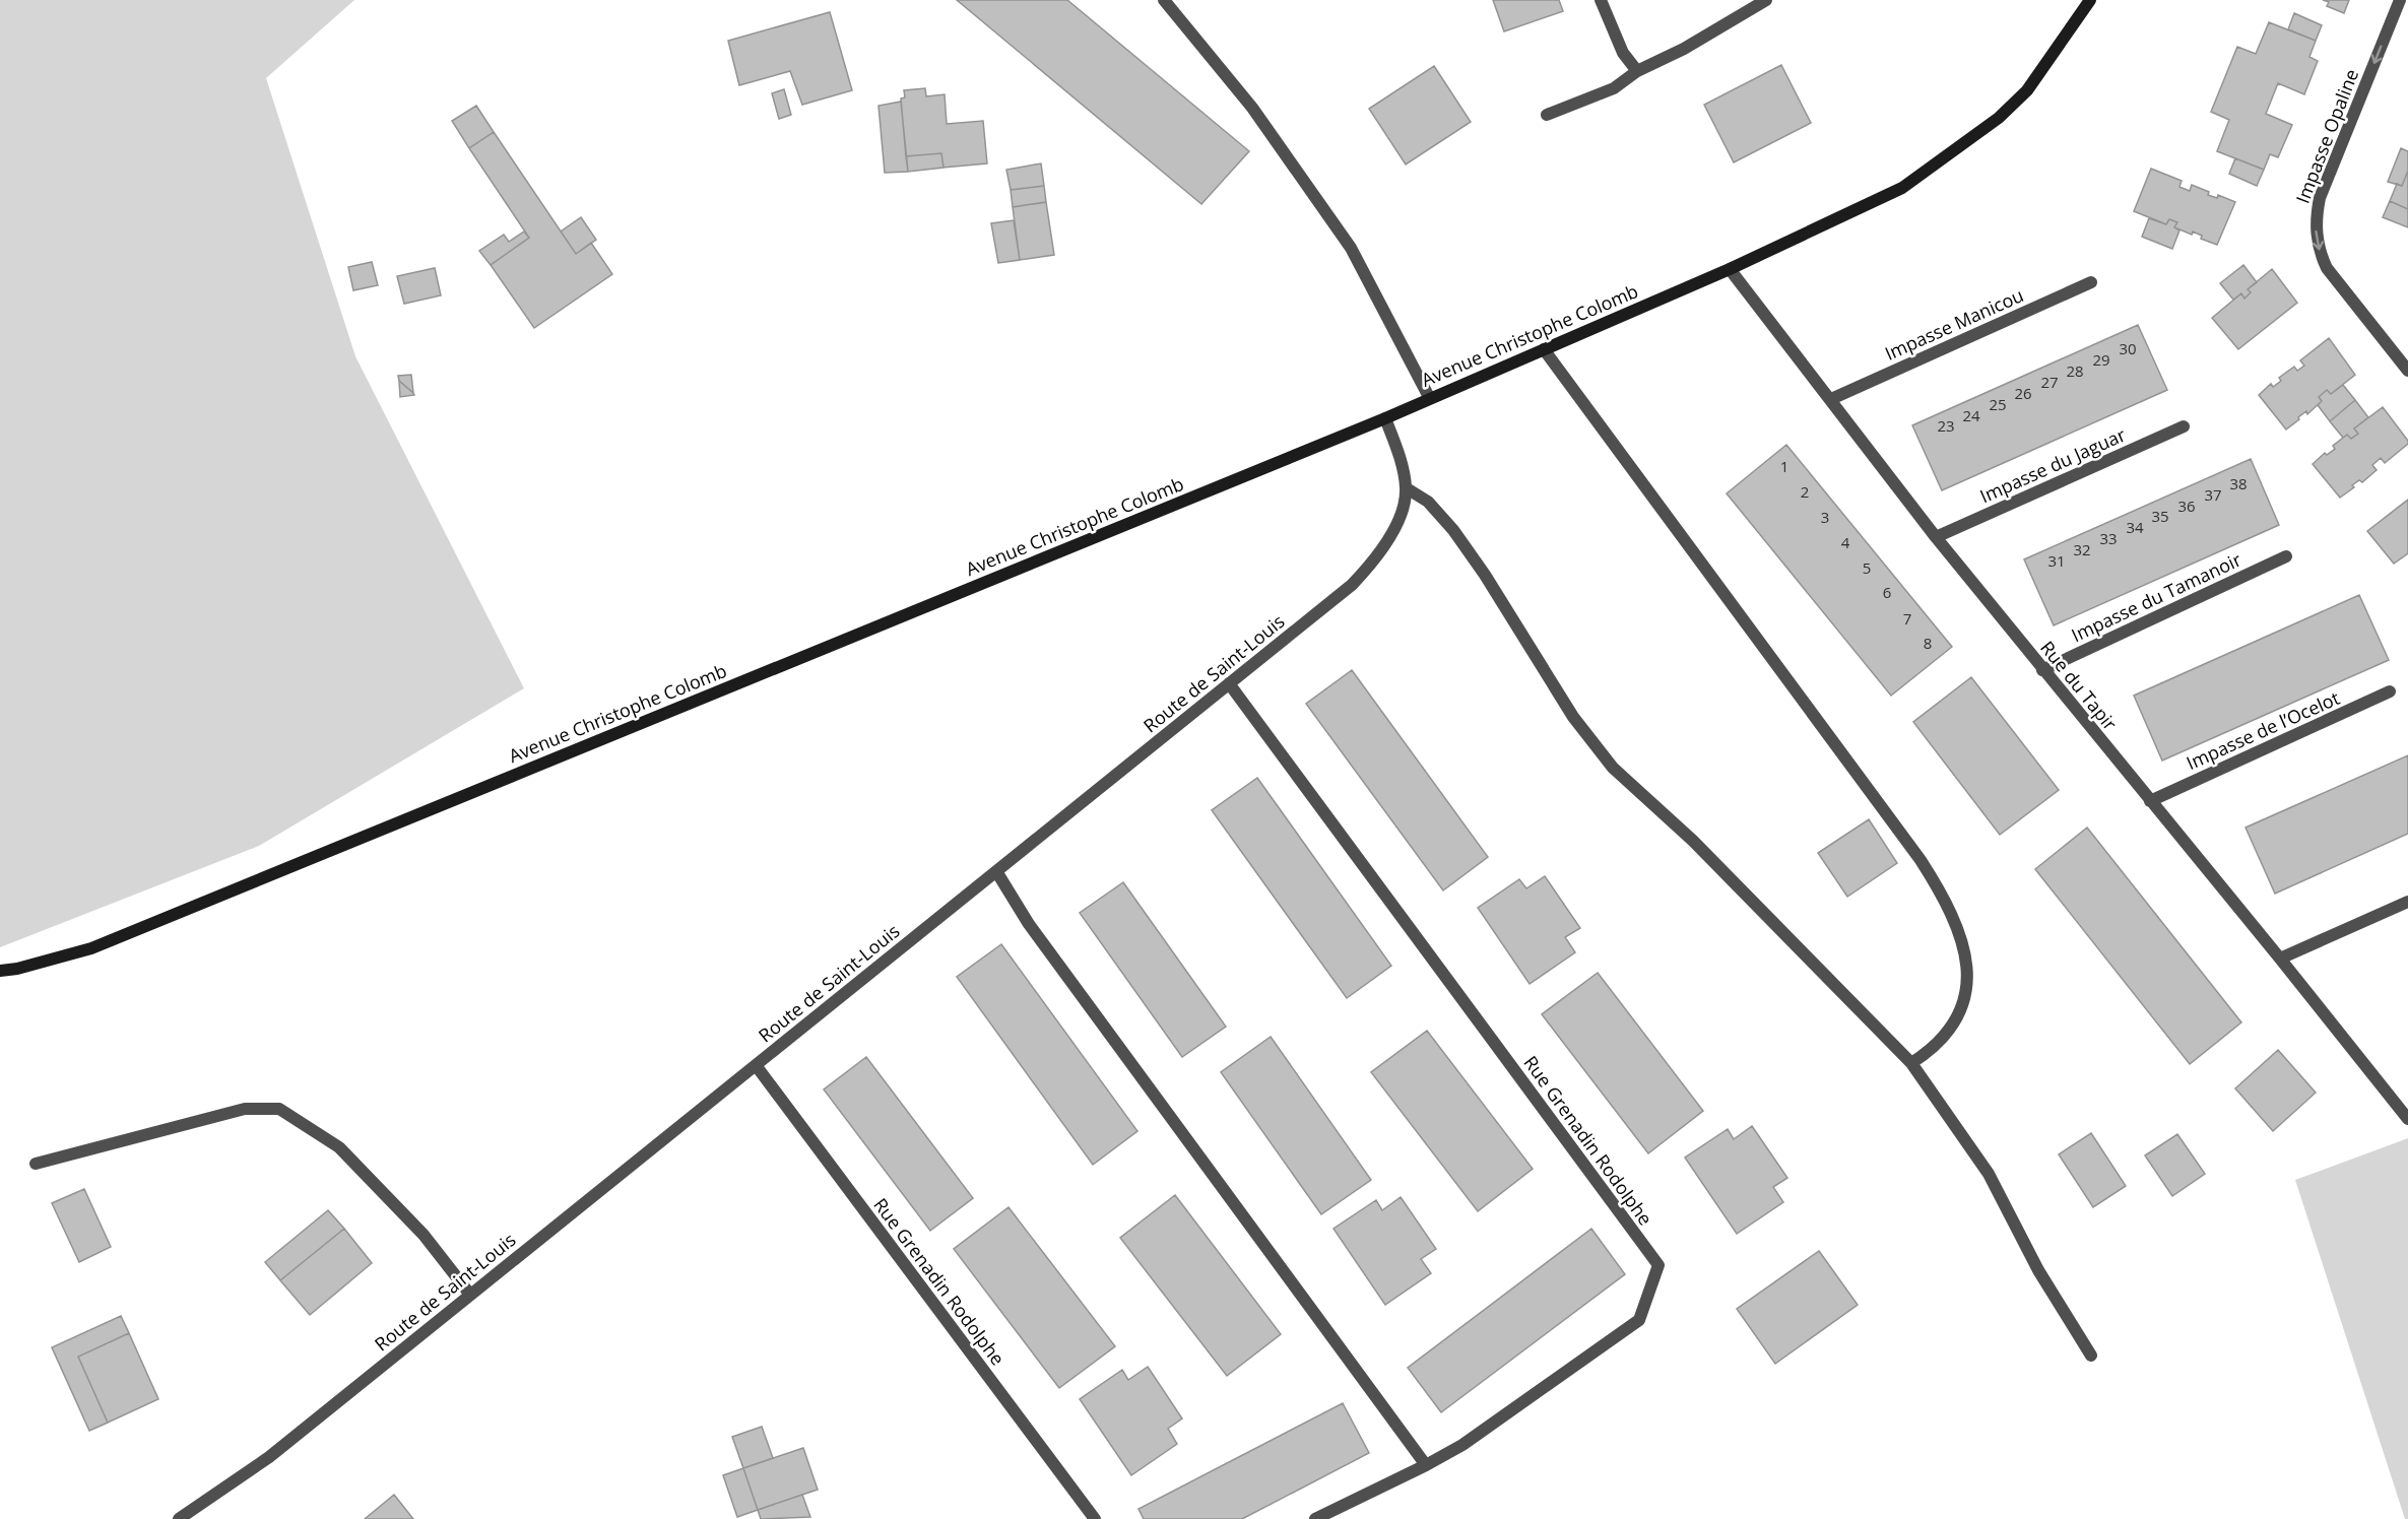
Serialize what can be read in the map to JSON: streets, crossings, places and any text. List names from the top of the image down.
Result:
{
  "streets": {
    "street": [
      "Impasse Opaline",
      "Impasse Manicou",
      "Avenue Christophe Colomb",
      "Impasse du Jaguar",
      "Impasse du Tamanoir",
      "Route de Saint-Louis",
      "Rue du Tapir",
      "Impasse de l’Ocelot",
      "Rue Grenadin Rodolphe"
    ]
  },
  "crossings": [
    ["Impasse Manicou", "Rue du Tapir"],
    ["Avenue Christophe Colomb", "Route de Saint-Louis"],
    ["Avenue Christophe Colomb", "Rue du Tapir"],
    ["Impasse du Jaguar", "Rue du Tapir"],
    ["Impasse du Tamanoir", "Rue du Tapir"],
    ["Route de Saint-Louis", "Rue Grenadin Rodolphe"],
    ["Rue du Tapir", "Impasse de l’Ocelot"]
  ],
  "one_way": ["Impasse Opaline"],
  "house_numbers": [
    "30",
    "29",
    "28",
    "27",
    "26",
    "25",
    "24",
    "23",
    "1",
    "38",
    "2",
    "37",
    "36",
    "35",
    "3",
    "34",
    "33",
    "4",
    "32",
    "31",
    "5",
    "6",
    "7",
    "8"
  ]
}
